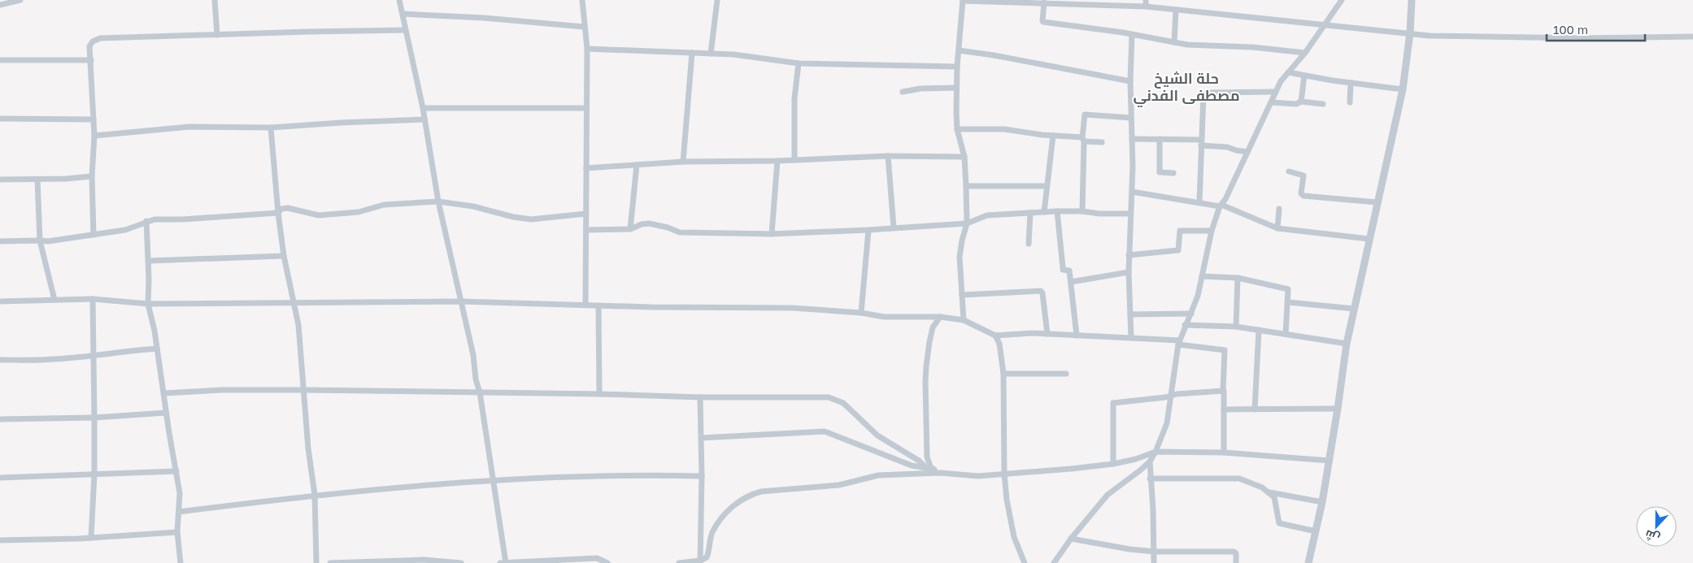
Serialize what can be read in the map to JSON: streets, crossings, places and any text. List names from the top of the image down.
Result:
{
  "districts": ["حلة الشيخ مصطفى الفدني"],
  "scale_bar": "100 m",
  "north": "bottom"
}
